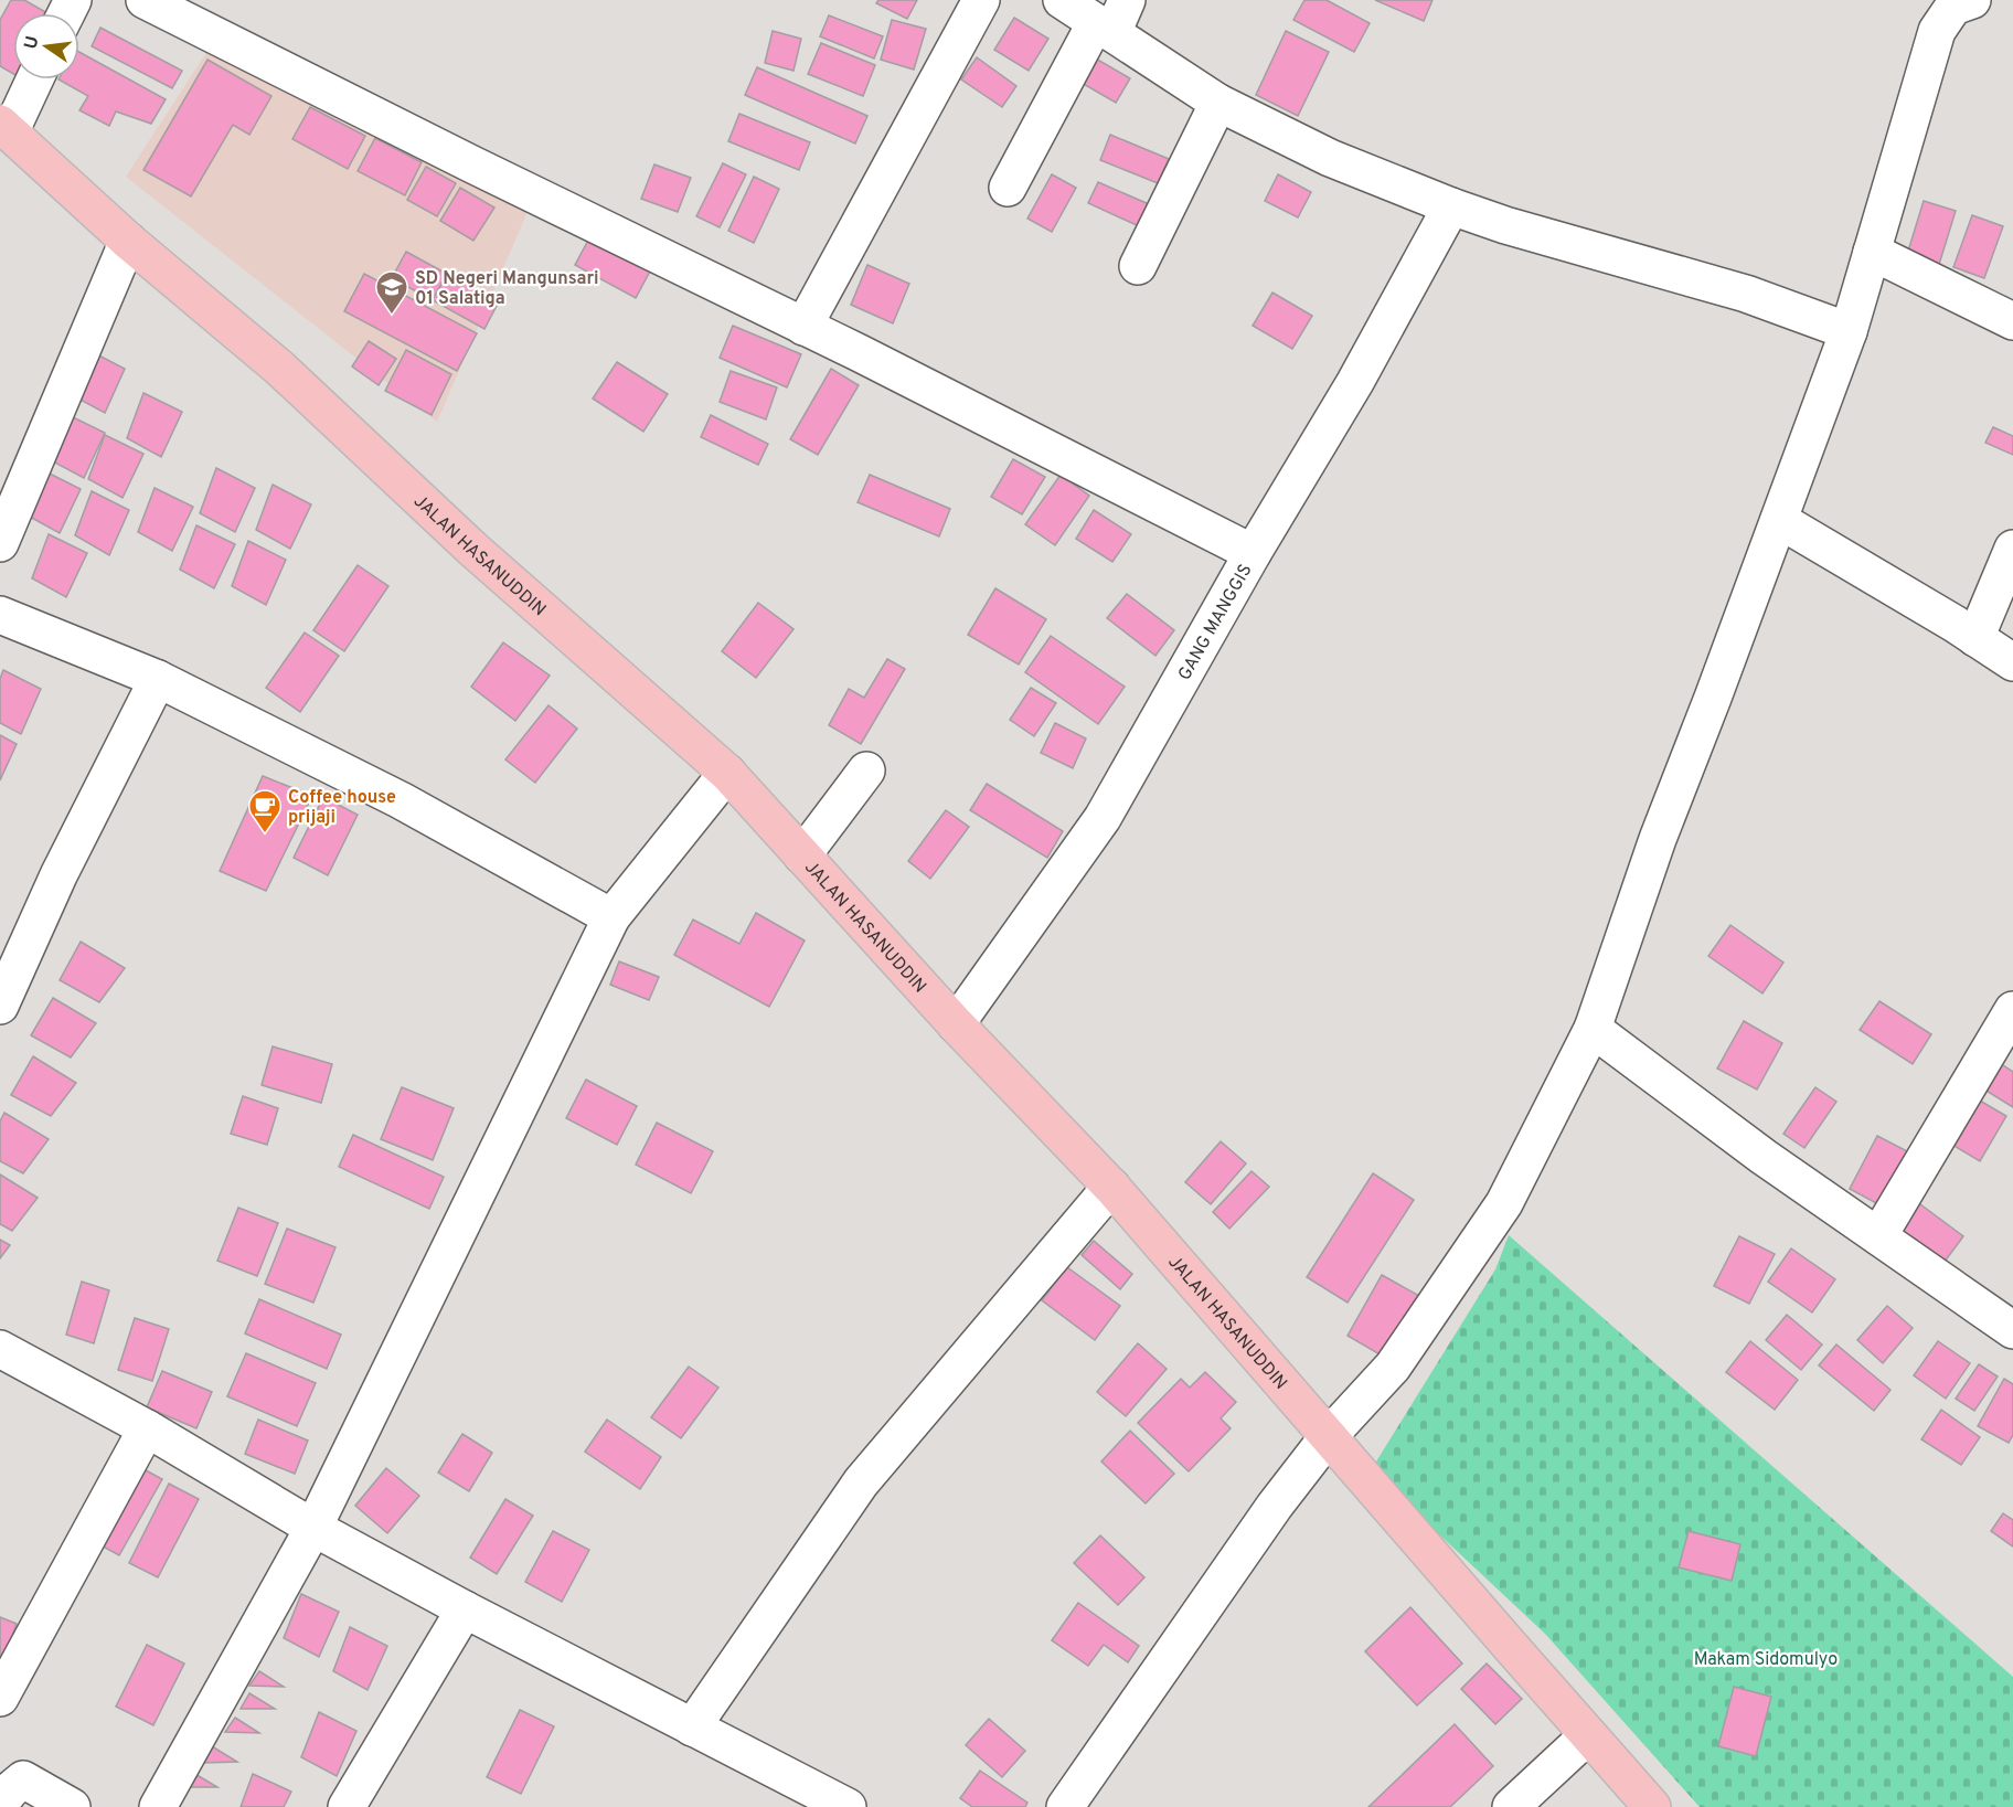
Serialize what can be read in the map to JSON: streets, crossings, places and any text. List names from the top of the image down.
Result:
{
  "streets": {
    "main road": ["JALAN HASANUDDIN"],
    "street": ["GANG MANGGIS"]
  },
  "crossings": [
    ["JALAN HASANUDDIN", "GANG MANGGIS"]
  ],
  "parks": ["Makam Sidomulyo"],
  "places": {
    "school or university": ["SD Negeri Mangunsari 01 Salatiga"],
    "cafe": ["Coffee house prijaji"]
  },
  "north": "left"
}
